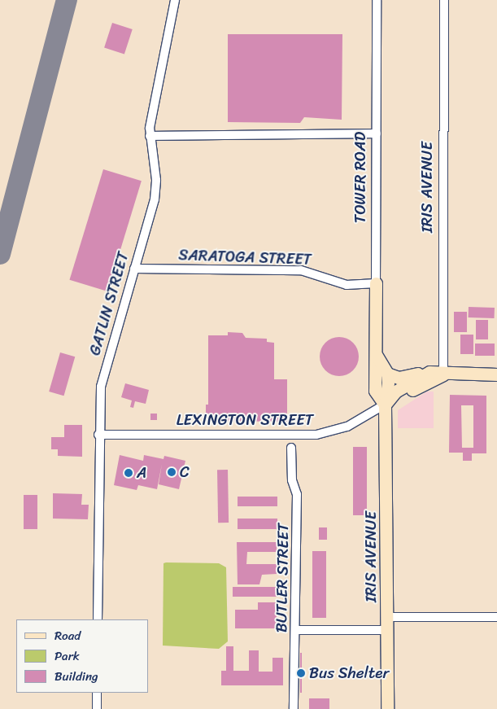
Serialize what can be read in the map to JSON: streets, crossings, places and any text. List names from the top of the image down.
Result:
{
  "streets": {
    "street": [
      "TOWER ROAD",
      "IRIS AVENUE",
      "SARATOGA STREET",
      "GATLIN STREET",
      "LEXINGTON STREET",
      "BUTLER STREET"
    ]
  },
  "crossings": [
    ["TOWER ROAD", "IRIS AVENUE"],
    ["TOWER ROAD", "SARATOGA STREET"],
    ["TOWER ROAD", "LEXINGTON STREET"],
    ["IRIS AVENUE", "LEXINGTON STREET"],
    ["SARATOGA STREET", "GATLIN STREET"],
    ["GATLIN STREET", "LEXINGTON STREET"]
  ],
  "places": ["C", "A", "Bus Shelter"],
  "legend": ["Road", "Park", "Building"]
}
